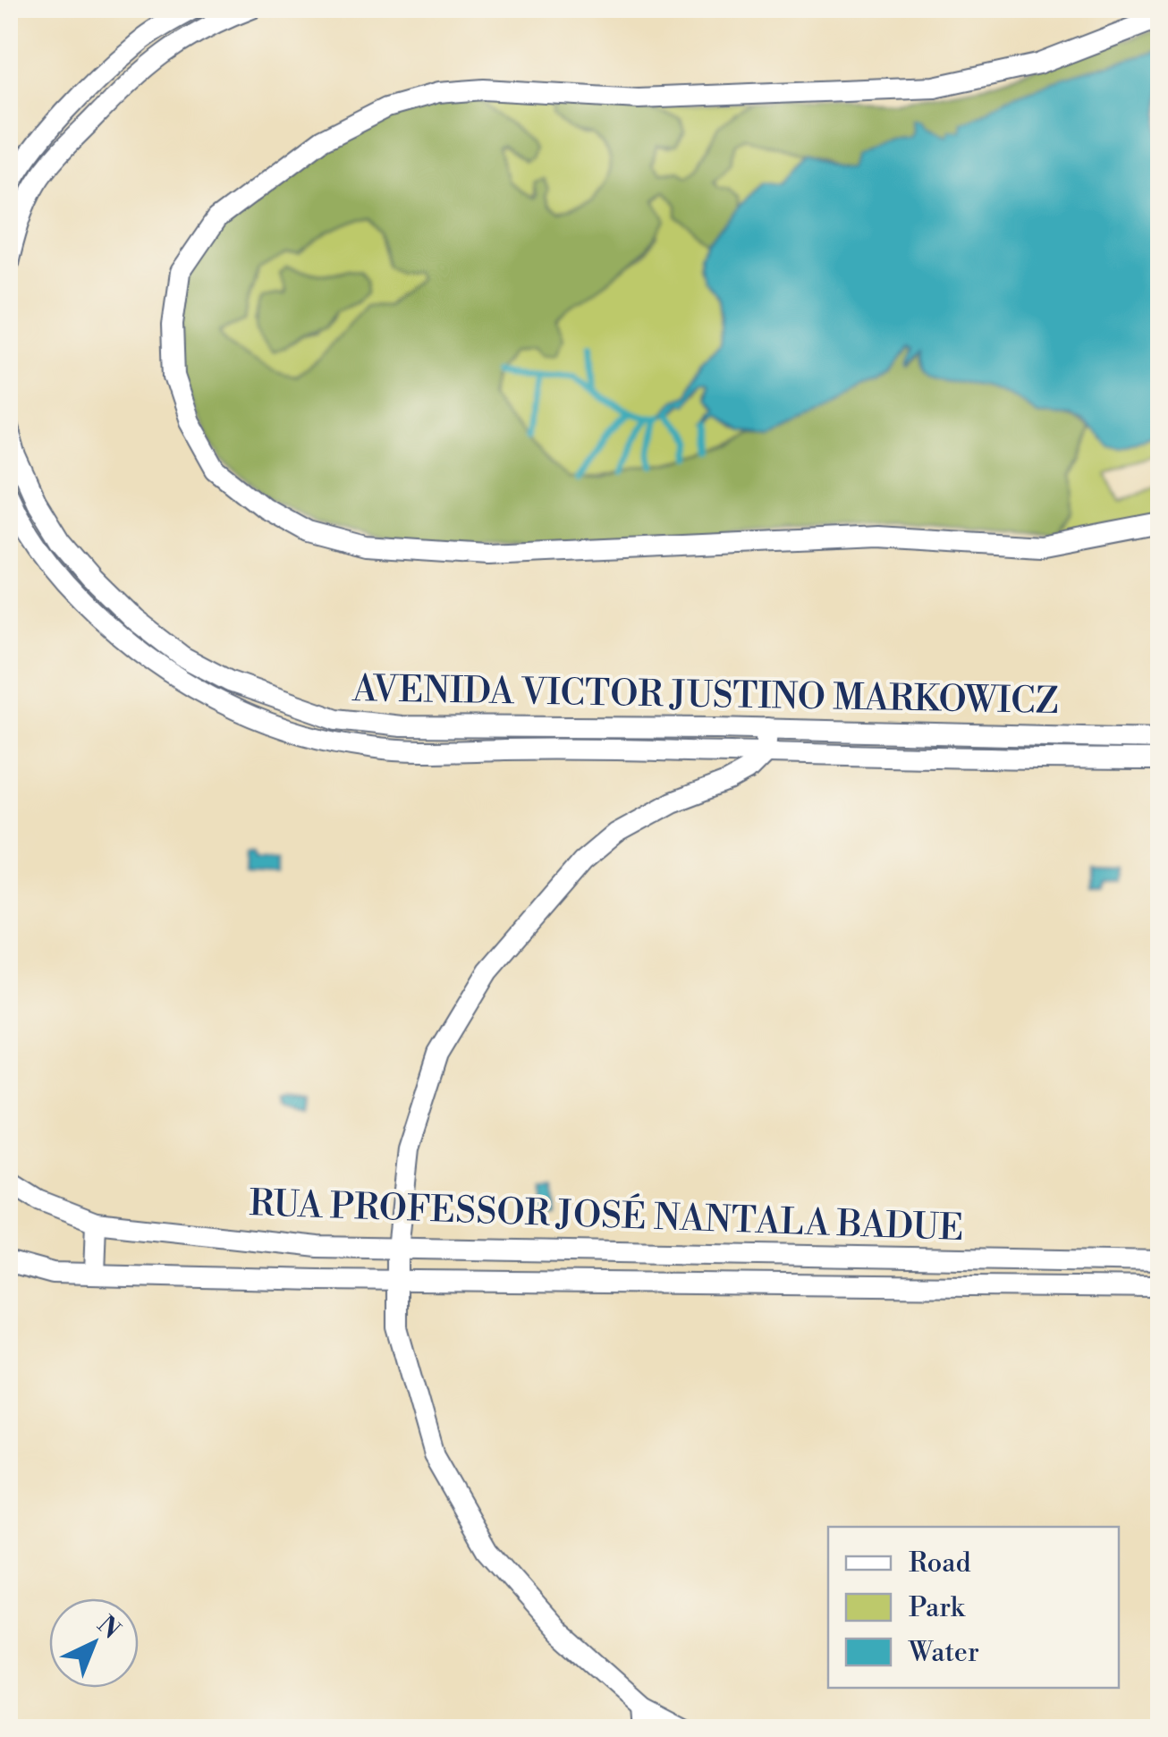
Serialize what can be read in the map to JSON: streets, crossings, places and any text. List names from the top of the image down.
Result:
{
  "streets": {
    "street": ["AVENIDA VICTOR JUSTINO MARKOWICZ", "RUA PROFESSOR JOSÉ NANTALA BADUE"]
  },
  "legend": ["Road", "Park", "Water"],
  "north": "top right"
}
